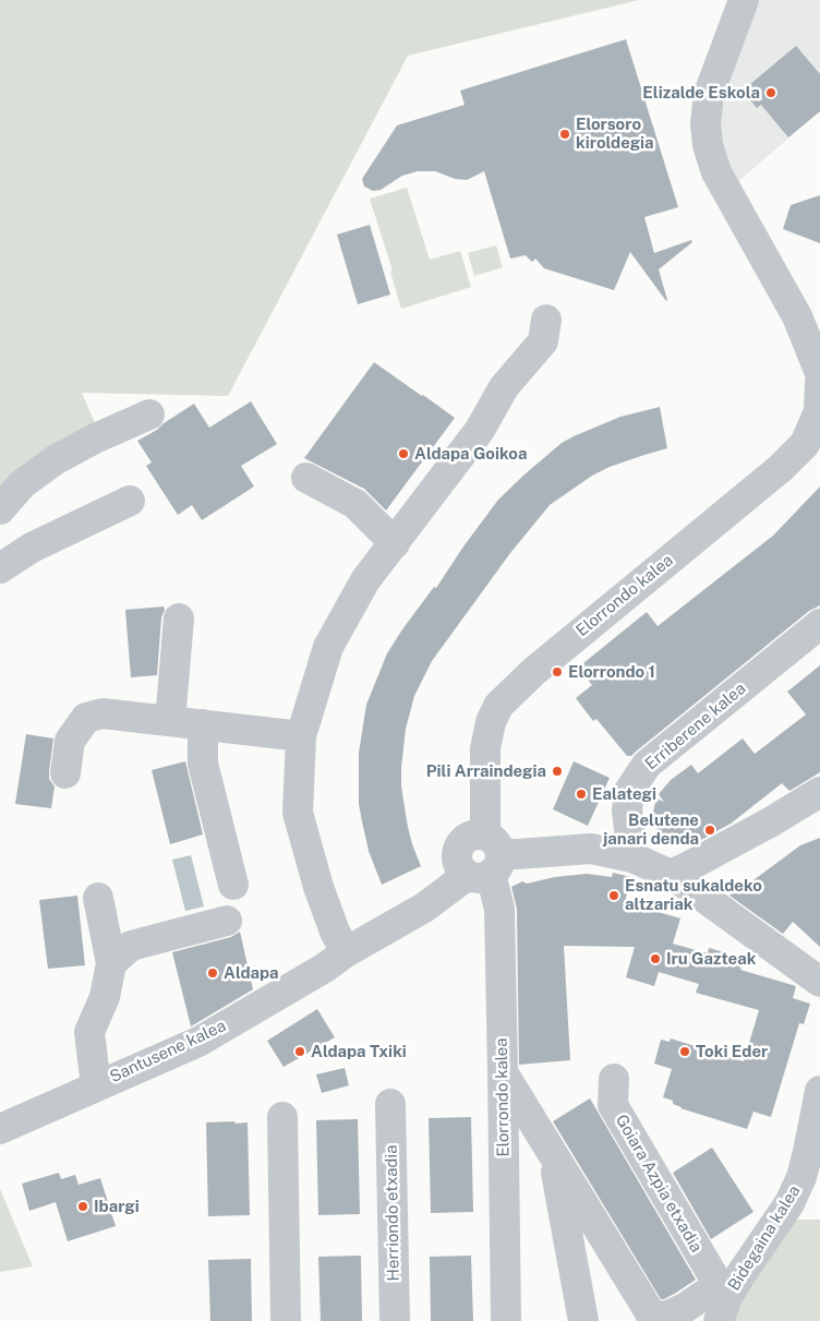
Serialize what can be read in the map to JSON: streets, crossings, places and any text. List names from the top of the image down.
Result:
{
  "streets": {
    "street": [
      "Elorrondo kalea",
      "Erriberene kalea",
      "Santusene kalea",
      "Goiara Azpia etxadia",
      "Herriondo etxadia",
      "Bidegaina kalea"
    ]
  },
  "crossings": [
    ["Elorrondo kalea", "Santusene kalea"],
    ["Goiara Azpia etxadia", "Bidegaina kalea"]
  ],
  "places": [
    "Elizalde Eskola",
    "Elorsoro kiroldegia",
    "Aldapa Goikoa",
    "Elorrondo 1",
    "Pili Arraindegia",
    "Ealategi",
    "Belutene janari denda",
    "Esnatu sukaldeko altzariak",
    "Iru Gazteak",
    "Aldapa",
    "Aldapa Txiki",
    "Toki Eder",
    "Ibargi"
  ]
}
